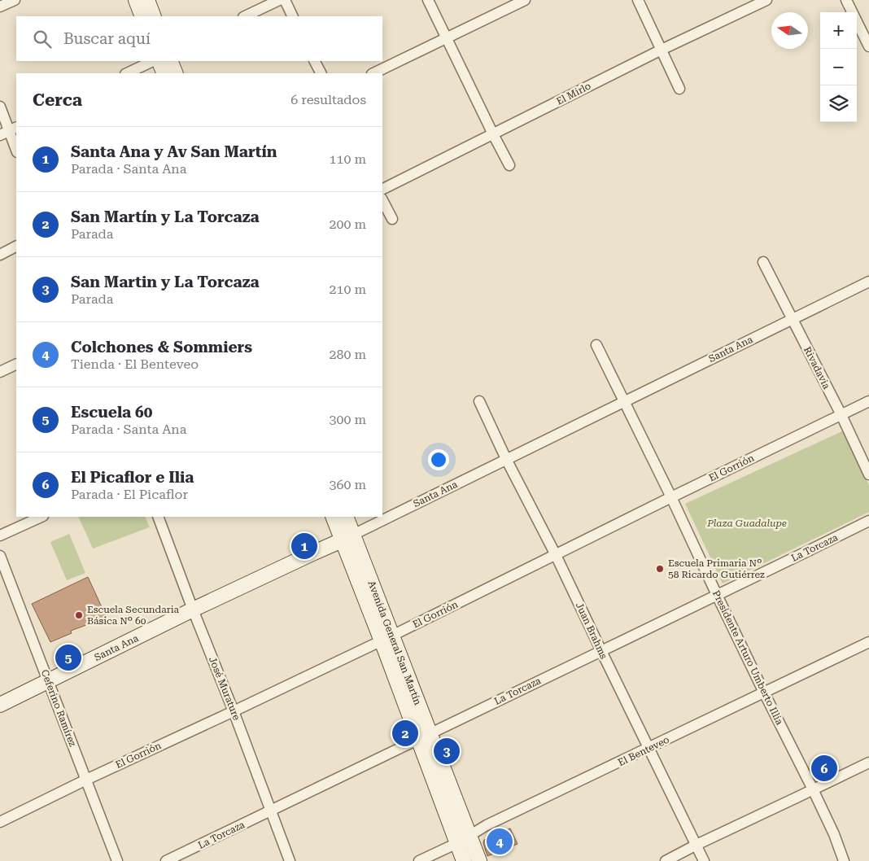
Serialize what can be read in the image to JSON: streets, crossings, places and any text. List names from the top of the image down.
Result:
{
  "streets": {
    "main road": ["Santa Ana", "Avenida General San Martín"],
    "street": [
      "El Mirlo",
      "Rivadavia",
      "El Gorrión",
      "La Torcaza",
      "Juan Brahms",
      "Presidente Arturo Umberto Illia",
      "José Murature",
      "Ceferino Ramírez",
      "El Benteveo"
    ]
  },
  "crossings": [
    ["Santa Ana", "Rivadavia"],
    ["Santa Ana", "Juan Brahms"],
    ["Santa Ana", "Avenida General San Martín"],
    ["Santa Ana", "Presidente Arturo Umberto Illia"],
    ["Santa Ana", "José Murature"],
    ["Santa Ana", "Ceferino Ramírez"],
    ["Rivadavia", "El Gorrión"],
    ["El Gorrión", "Juan Brahms"],
    ["El Gorrión", "Avenida General San Martín"],
    ["El Gorrión", "Presidente Arturo Umberto Illia"],
    ["El Gorrión", "José Murature"],
    ["El Gorrión", "Ceferino Ramírez"],
    ["La Torcaza", "Juan Brahms"],
    ["La Torcaza", "Avenida General San Martín"],
    ["La Torcaza", "Presidente Arturo Umberto Illia"],
    ["La Torcaza", "José Murature"],
    ["Juan Brahms", "El Benteveo"],
    ["Avenida General San Martín", "El Benteveo"],
    ["Presidente Arturo Umberto Illia", "El Benteveo"]
  ],
  "parks": ["Plaza Guadalupe"],
  "places": ["Escuela Primaria Nº 58 Ricardo Gutiérrez", "Escuela Secundaria Básica Nº 60"],
  "north": "left",
  "page": {
    "map_buttons": ["+", "−"],
    "search": "Buscar aquí",
    "heading": ["Cerca", "6 resultados"],
    "list": [
      {
        "mark": "1",
        "name": "Santa Ana y Av San Martín",
        "note": "Parada · Santa Ana",
        "value": "110 m"
      },
      {
        "mark": "2",
        "name": "San Martín y La Torcaza",
        "note": "Parada",
        "value": "200 m"
      },
      {
        "mark": "3",
        "name": "San Martin y La Torcaza",
        "note": "Parada",
        "value": "210 m"
      },
      {
        "mark": "4",
        "name": "Colchones & Sommiers",
        "note": "Tienda · El Benteveo",
        "value": "280 m"
      },
      {
        "mark": "5",
        "name": "Escuela 60",
        "note": "Parada · Santa Ana",
        "value": "300 m"
      },
      {
        "mark": "6",
        "name": "El Picaflor e Ilia",
        "note": "Parada · El Picaflor",
        "value": "360 m"
      }
    ],
    "pins": [
      "1",
      "5",
      "2",
      "3",
      "6",
      "4"
    ]
  }
}
